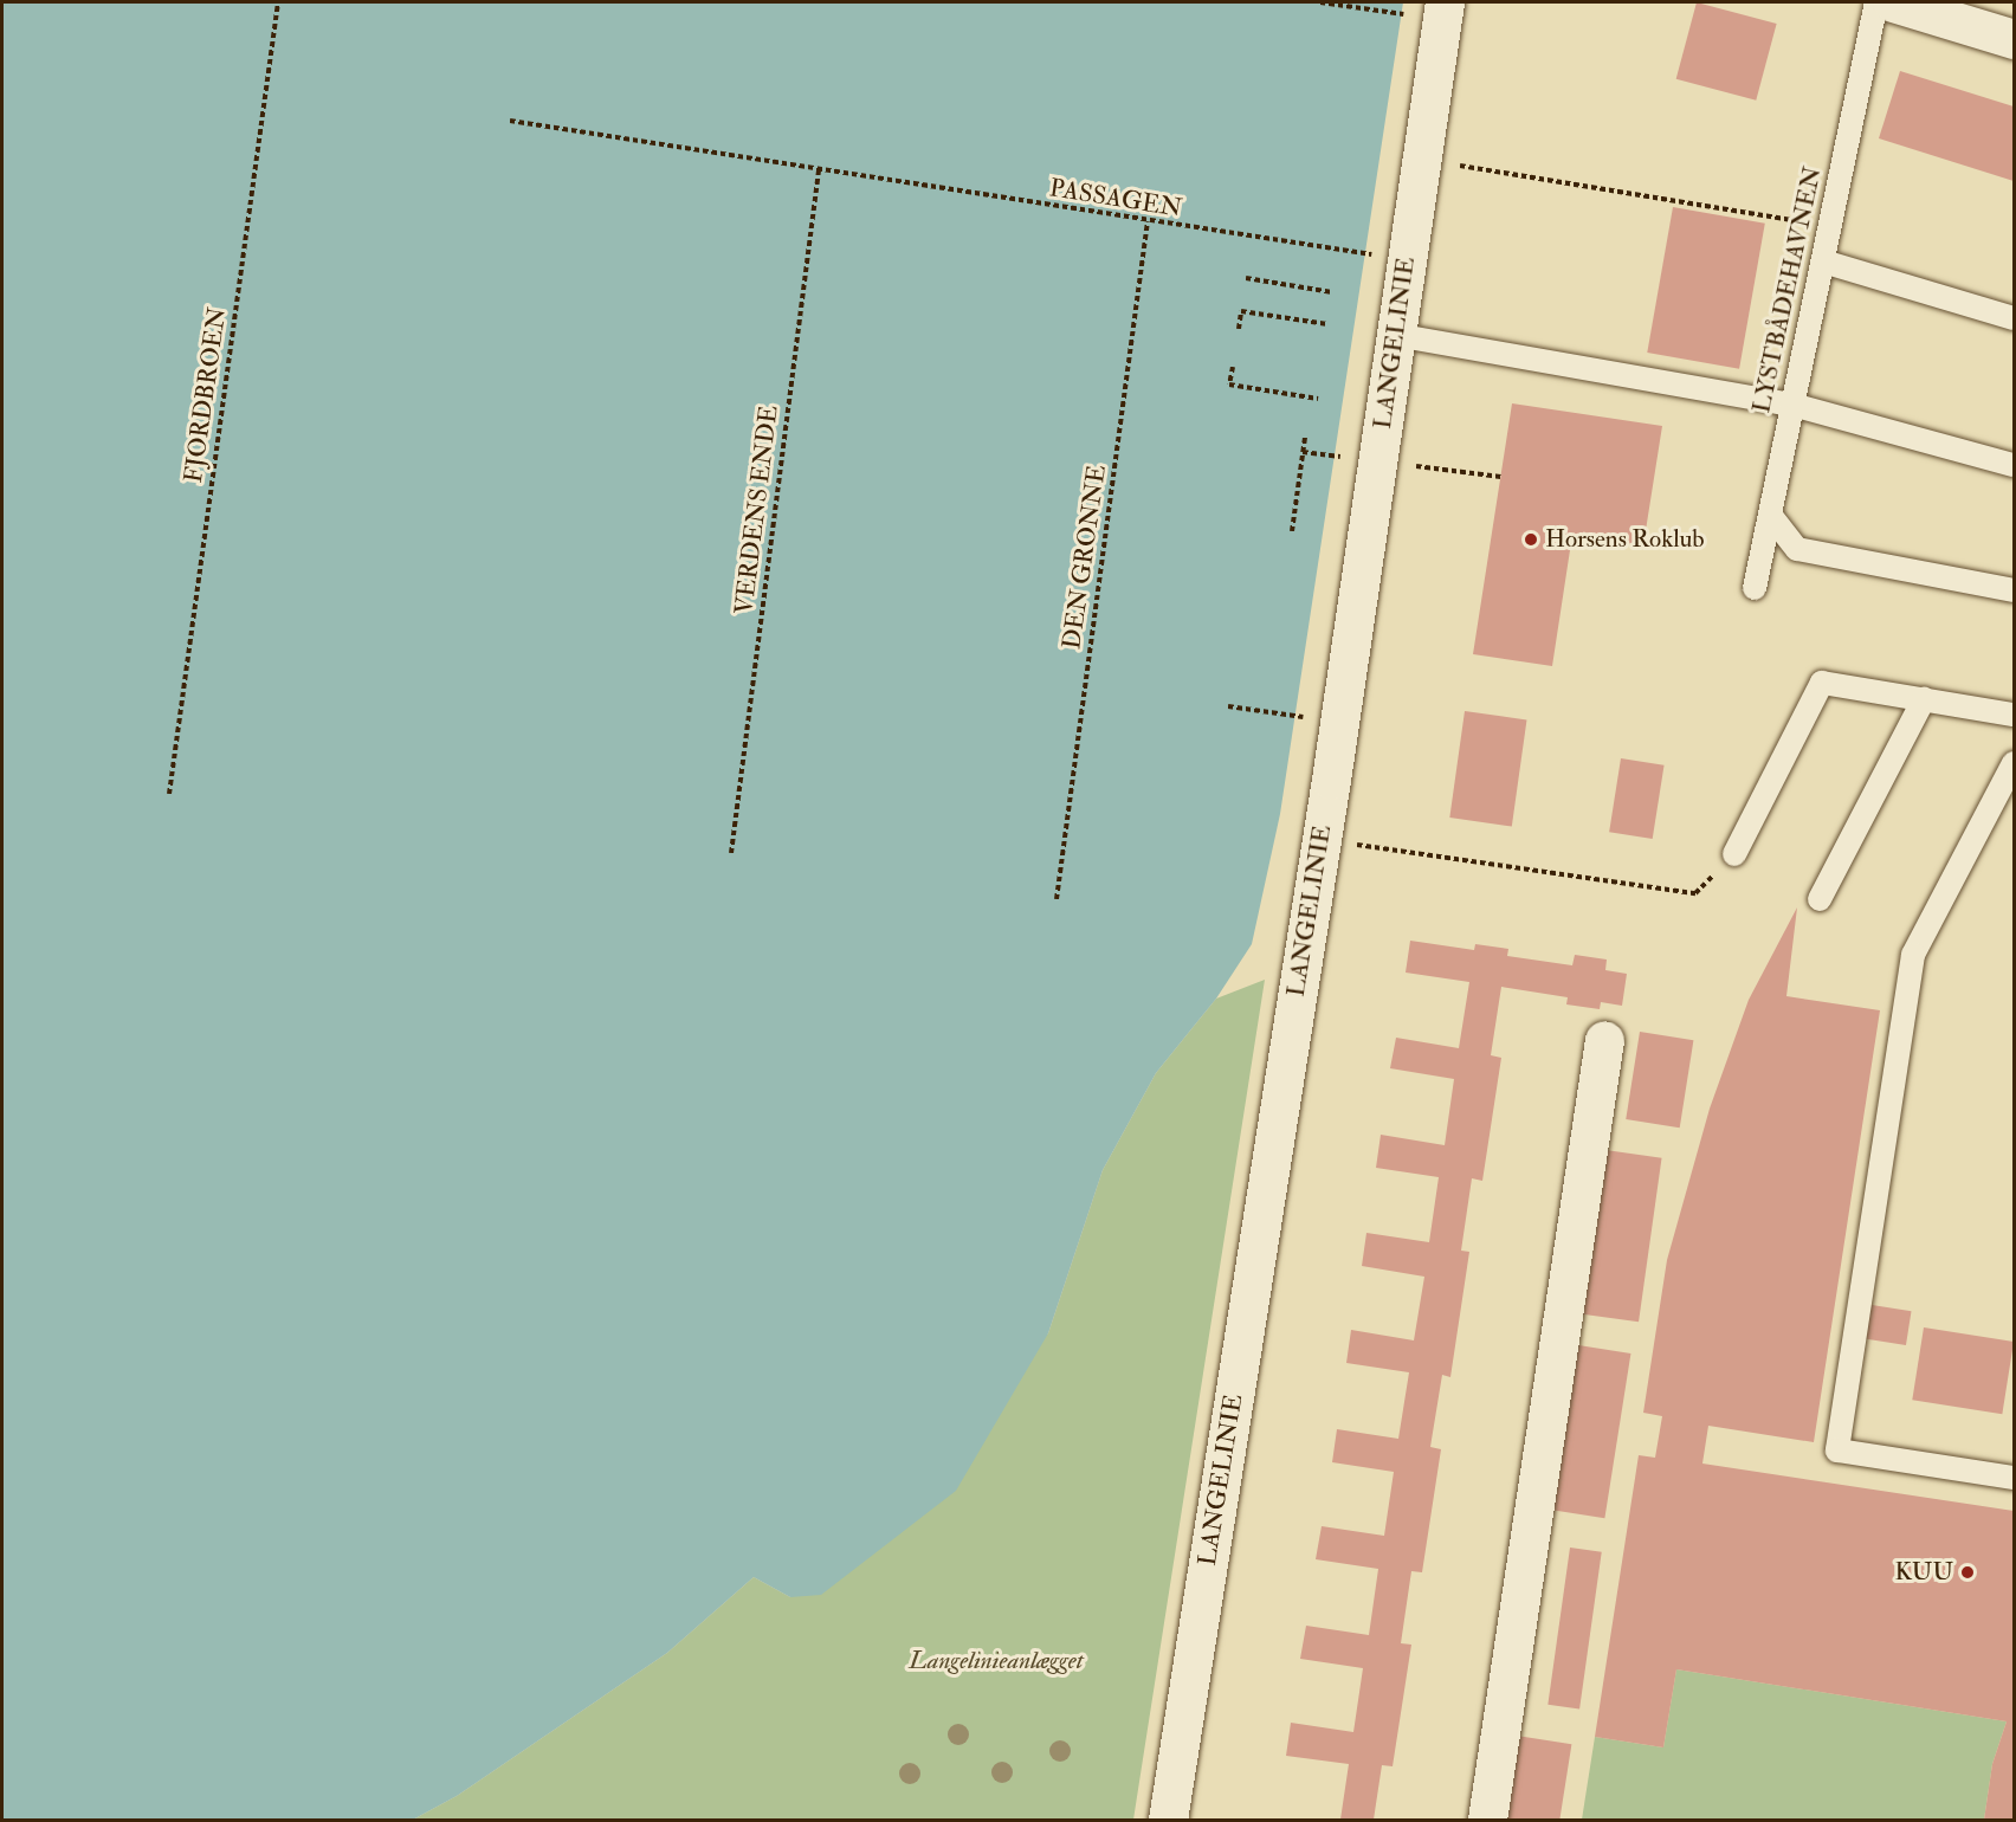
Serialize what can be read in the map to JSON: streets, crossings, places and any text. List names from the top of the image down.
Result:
{
  "streets": {
    "street": ["LANGELINIE"],
    "lane": ["LYSTBÅDEHAVNEN"],
    "path": [
      "PASSAGEN",
      "FJORDBROEN",
      "VERDENS ENDE",
      "DEN GRONNE"
    ]
  },
  "crossings": [
    ["PASSAGEN", "LANGELINIE"],
    ["PASSAGEN", "VERDENS ENDE"],
    ["PASSAGEN", "DEN GRONNE"]
  ],
  "parks": ["Langelinieanlægget"],
  "places": ["Horsens Roklub", "KUU"]
}
